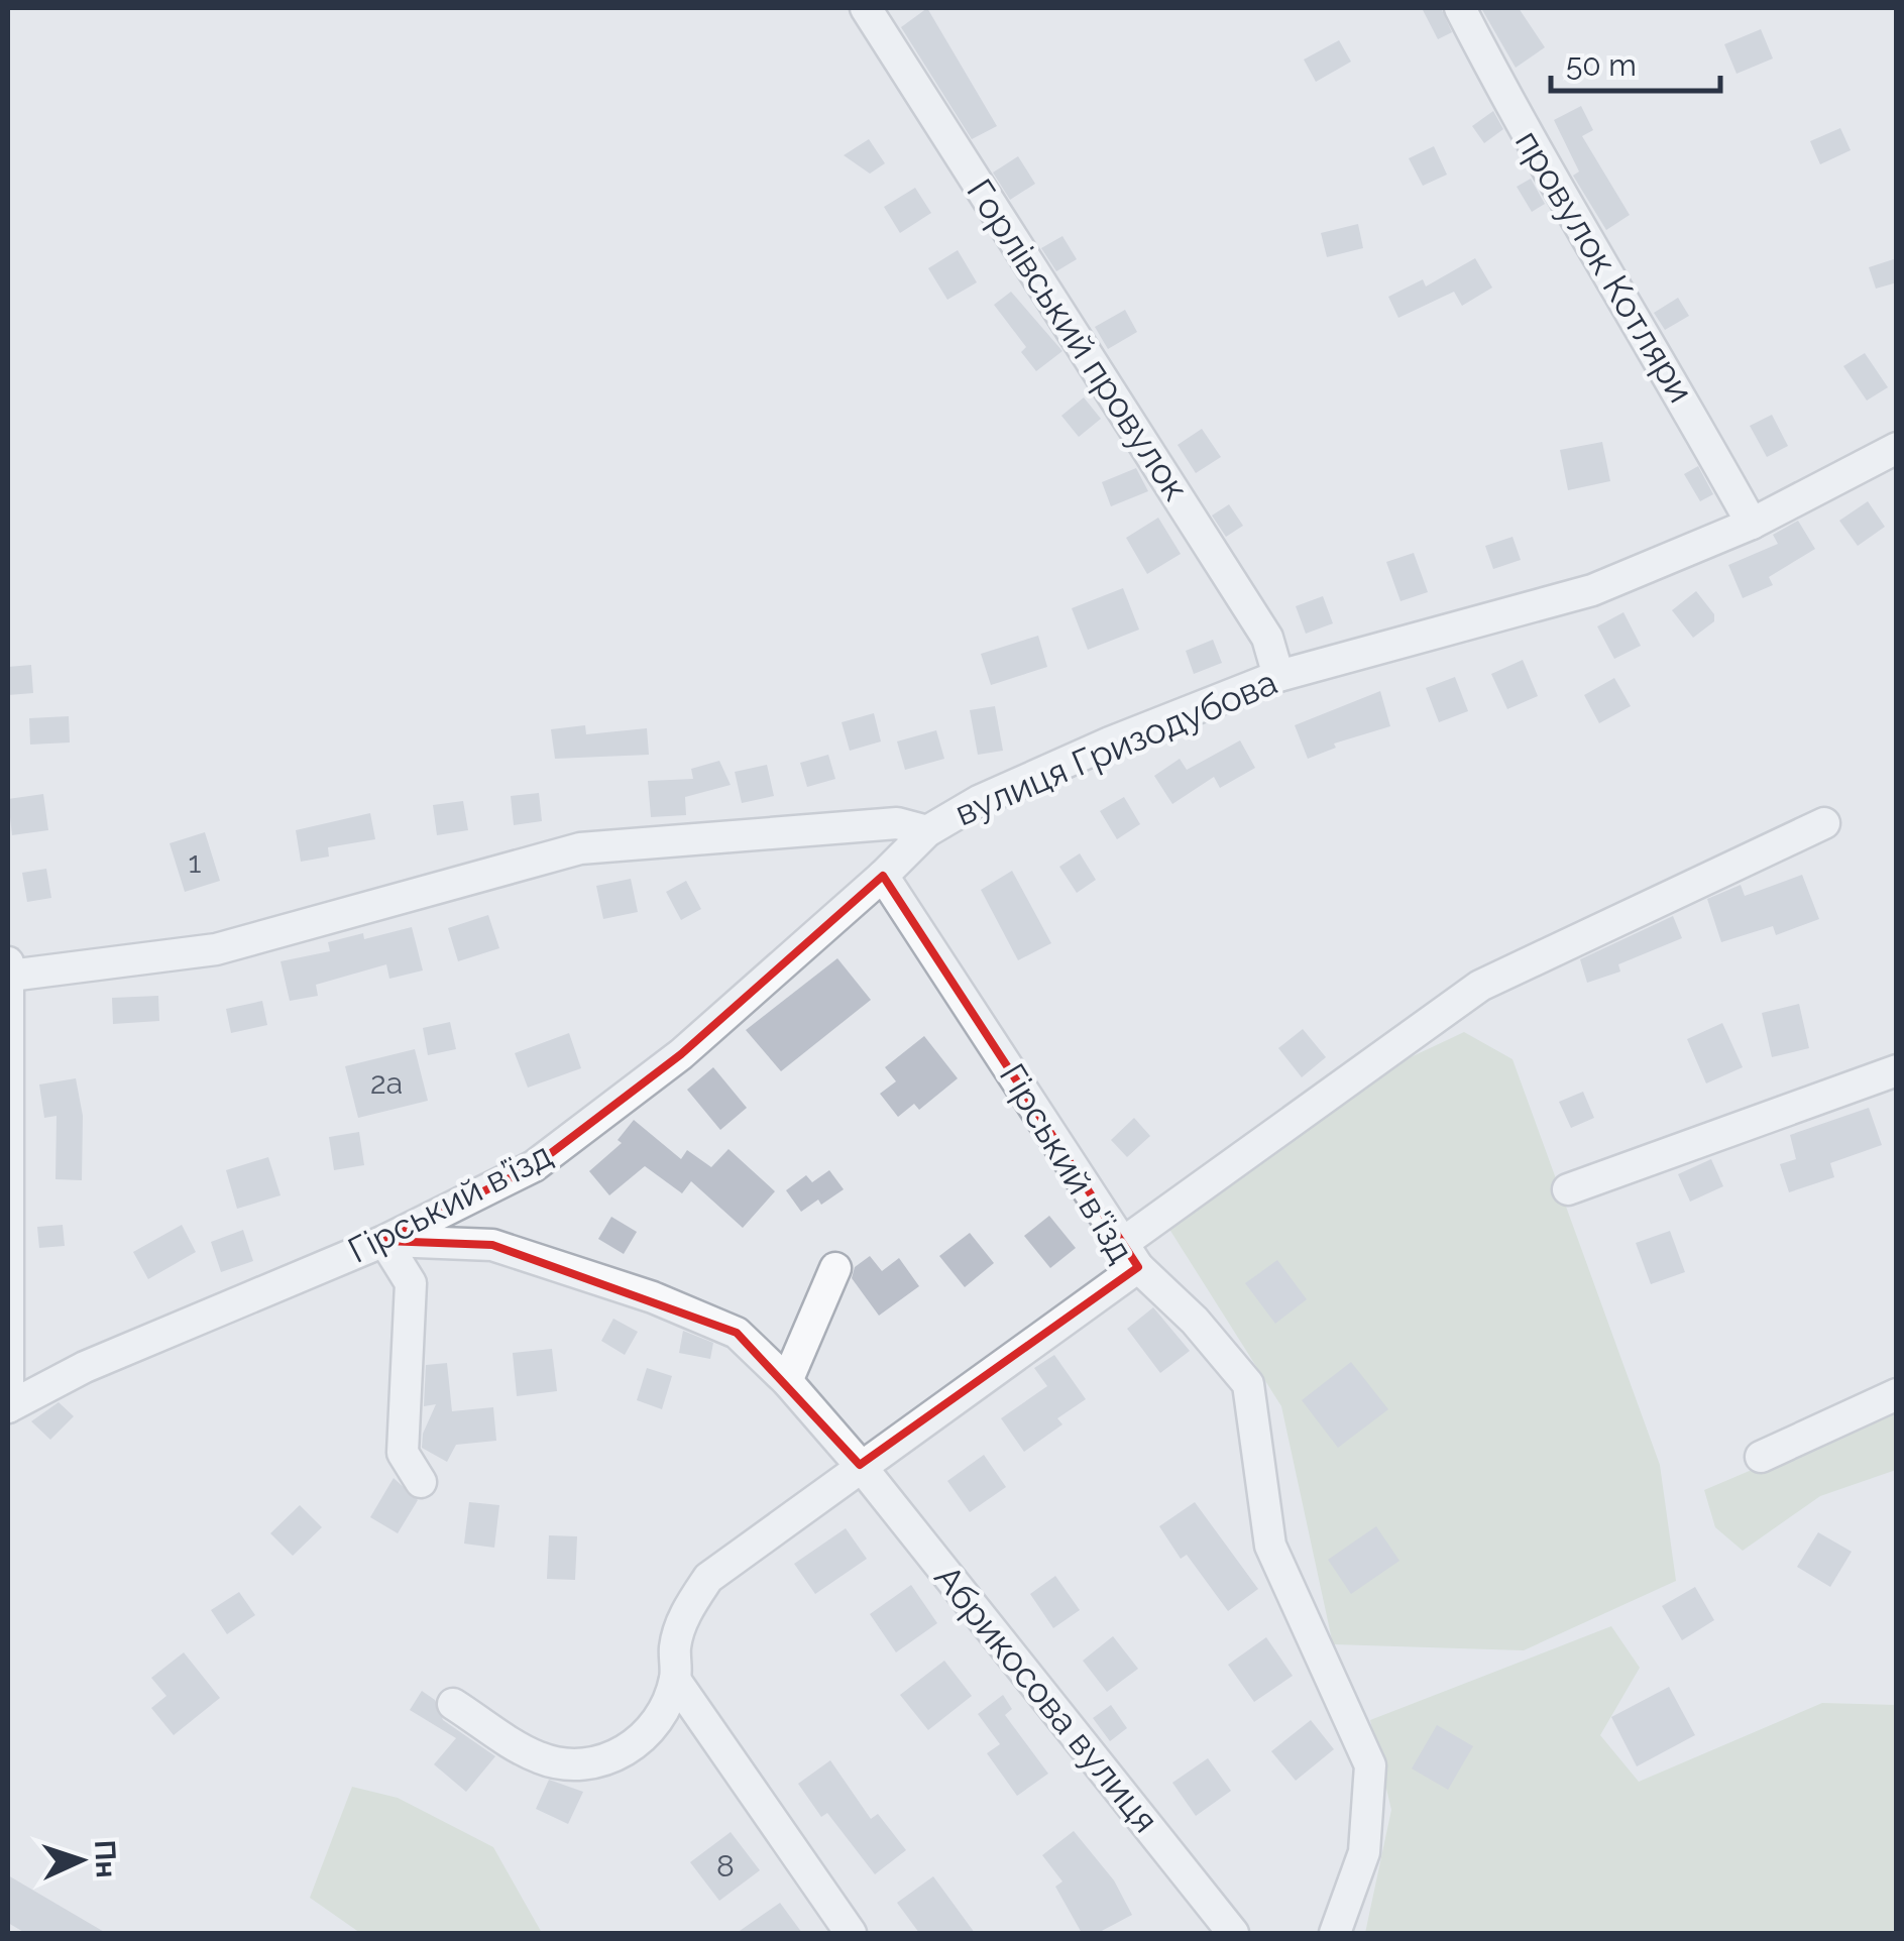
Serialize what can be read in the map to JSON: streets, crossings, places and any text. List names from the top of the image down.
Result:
{
  "streets": {
    "street": [
      "провулок Котляри",
      "Горлівський провулок",
      "вулиця Гризодубова",
      "Гірський в'їзд",
      "Гірський в’їзд",
      "Абрикосова вулиця"
    ]
  },
  "crossings": [
    ["провулок Котляри", "вулиця Гризодубова"],
    ["Горлівський провулок", "вулиця Гризодубова"],
    ["вулиця Гризодубова", "Гірський в’їзд"],
    ["Гірський в'їзд", "Гірський в’їзд"],
    ["Гірський в'їзд", "Абрикосова вулиця"]
  ],
  "house_numbers": ["1", "2а", "8"],
  "scale_bar": "50 m",
  "north": "right"
}
